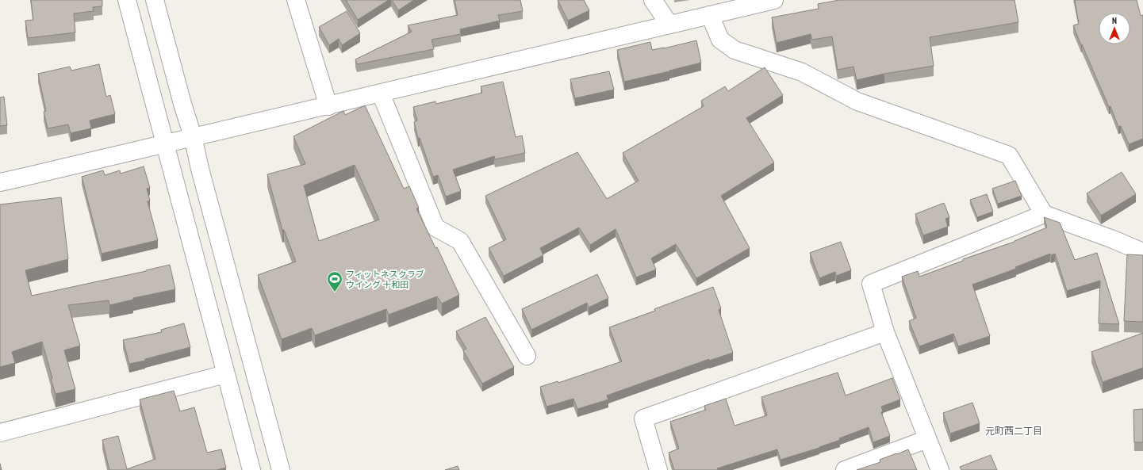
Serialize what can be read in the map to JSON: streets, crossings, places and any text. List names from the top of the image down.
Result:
{
  "districts": ["元町西二丁目"],
  "places": {
    "sports": ["フィットネスクラブ ウイング 十和田"]
  },
  "north": "top"
}
